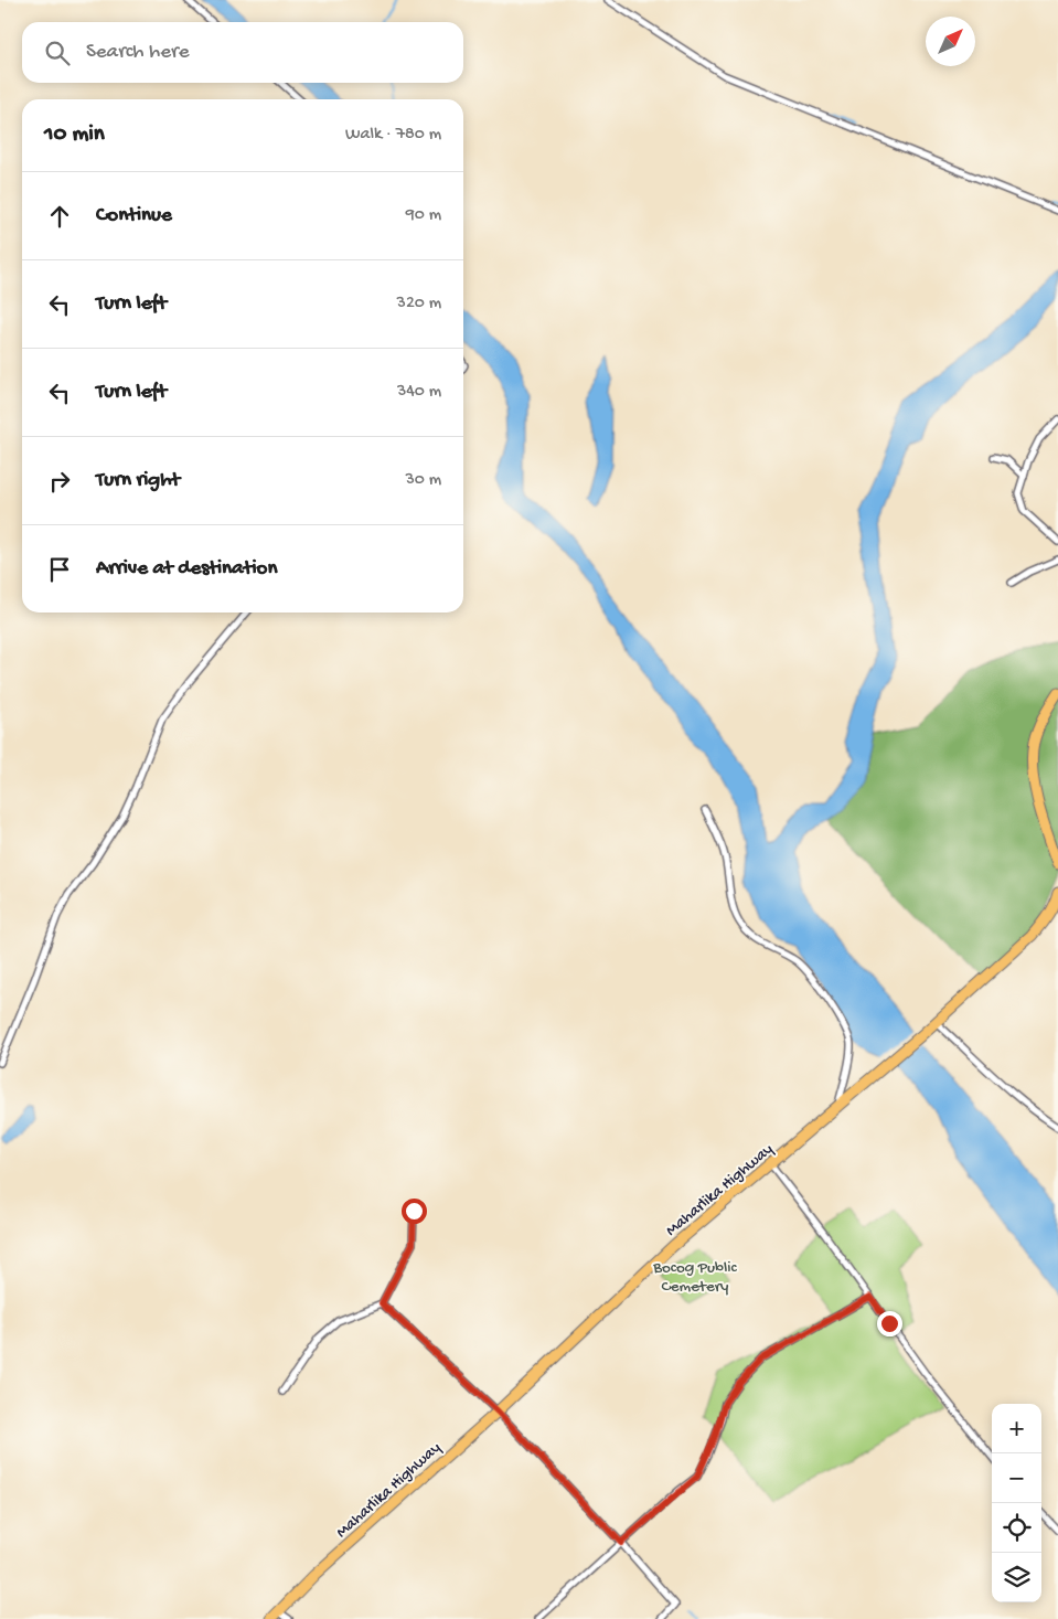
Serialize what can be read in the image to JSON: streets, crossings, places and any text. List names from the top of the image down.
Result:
{
  "streets": {
    "highway": ["Maharlika Highway"]
  },
  "parks": ["Bocog Public Cemetery"],
  "north": "top right",
  "page": {
    "search": "Search here",
    "heading": ["10 min", "Walk · 780 m"],
    "list": [
      ["Continue", "90 m"],
      ["Turn left", "320 m"],
      ["Turn left", "340 m"],
      ["Turn right", "30 m"],
      "Arrive at destination"
    ],
    "map_buttons": ["+", "−"]
  }
}
